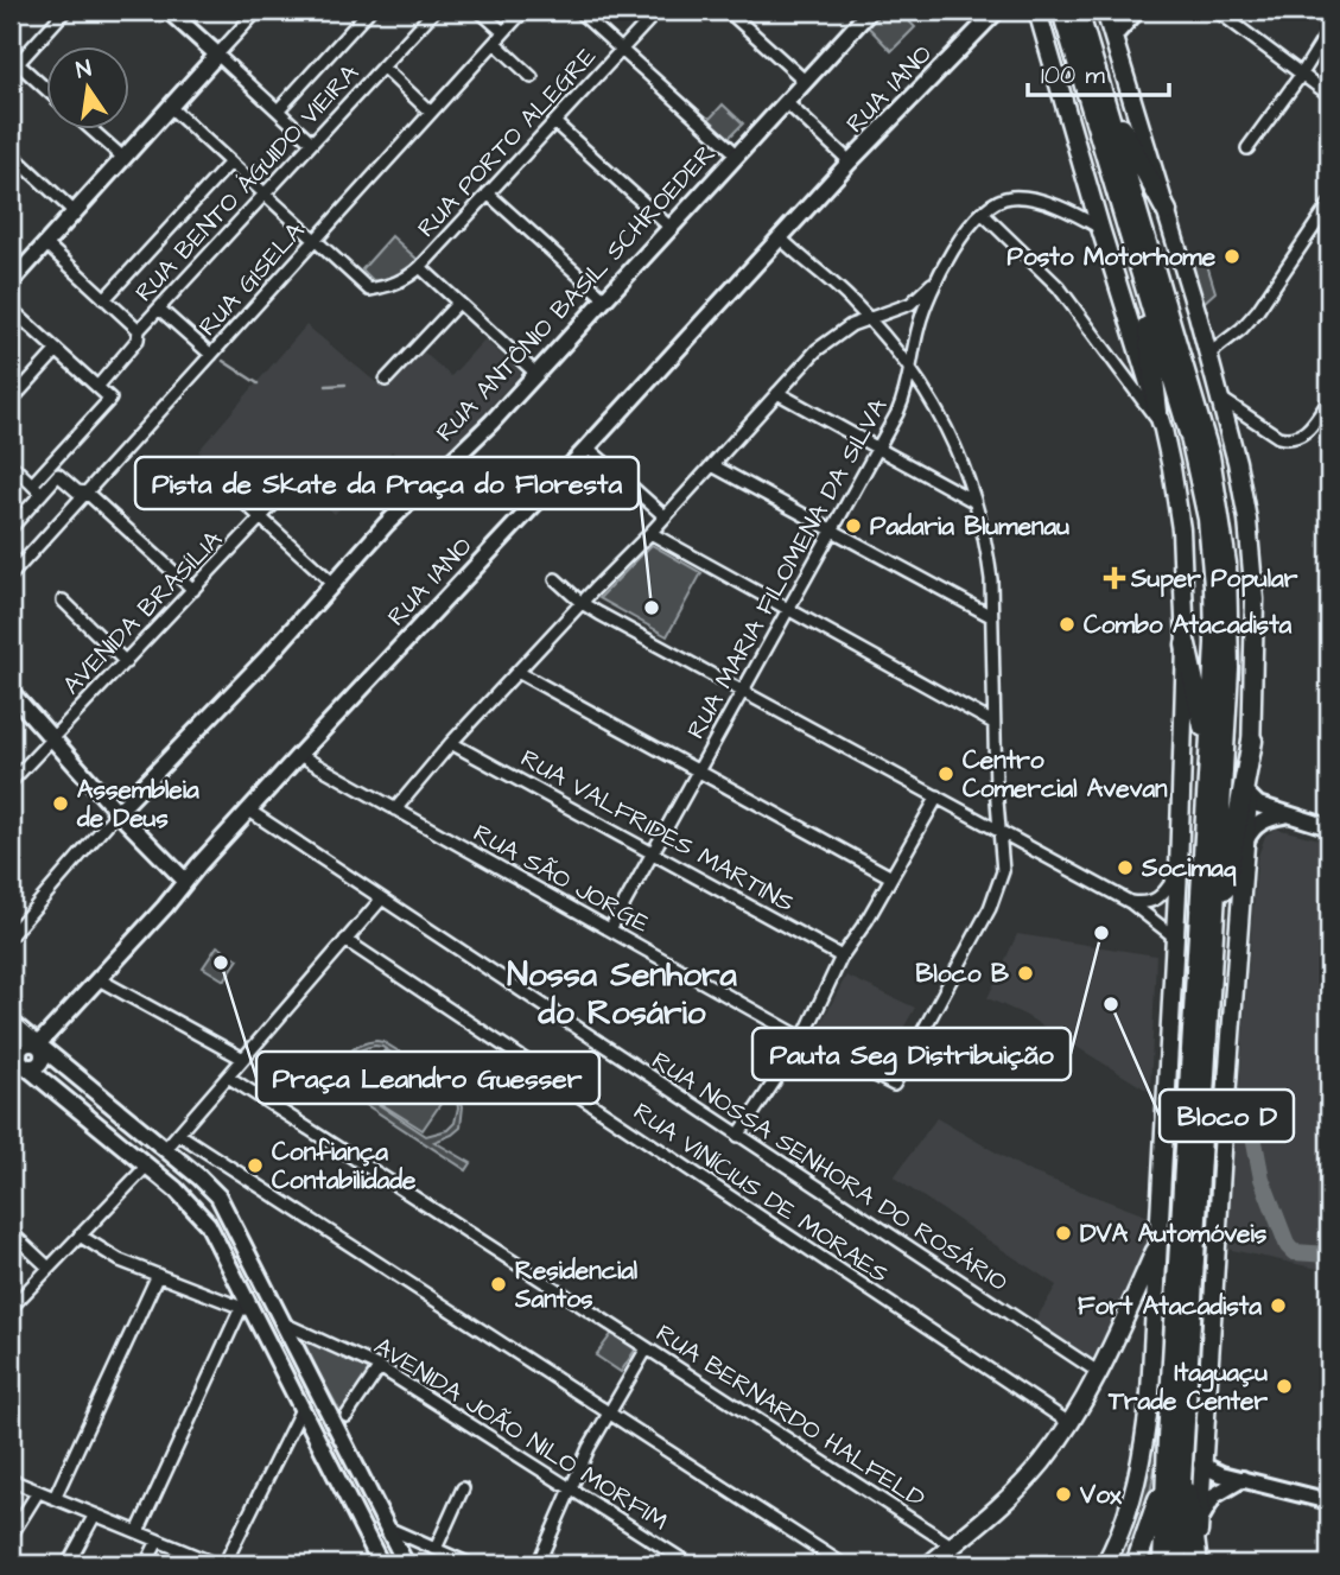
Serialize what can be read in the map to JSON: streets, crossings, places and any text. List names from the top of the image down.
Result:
{
  "streets": {
    "main road": ["RUA IANO", "RUA ANTÔNIO BASIL SCHROEDER"],
    "street": [
      "RUA PORTO ALEGRE",
      "RUA BENTO ÁGUIDO VIEIRA",
      "RUA GISELA",
      "RUA MARIA FILOMENA DA SILVA",
      "AVENIDA BRASÍLIA",
      "RUA VALFRIDES MARTINS",
      "RUA SÃO JORGE",
      "RUA NOSSA SENHORA DO ROSÁRIO",
      "RUA VINÍCIUS DE MORAES",
      "RUA BERNARDO HALFELD",
      "AVENIDA JOÃO NILO MORFIM"
    ]
  },
  "crossings": [
    ["RUA IANO", "RUA SÃO JORGE"],
    ["RUA IANO", "RUA NOSSA SENHORA DO ROSÁRIO"],
    ["RUA PORTO ALEGRE", "RUA GISELA"],
    ["RUA MARIA FILOMENA DA SILVA", "RUA VALFRIDES MARTINS"],
    ["RUA MARIA FILOMENA DA SILVA", "RUA SÃO JORGE"]
  ],
  "districts": ["Nossa Senhora do Rosário"],
  "places": {
    "other": [
      "Posto Motorhome",
      "Padaria Blumenau",
      "Pista de Skate da Praça do Floresta",
      "Combo Atacadista",
      "Centro Comercial Avevan",
      "Assembleia de Deus",
      "Socimaq",
      "Pauta Seg Distribuição",
      "Praça Leandro Guesser",
      "Bloco B",
      "Bloco D",
      "Confiança Contabilidade",
      "DVA Automóveis",
      "Residencial Santos",
      "Fort Atacadista",
      "Itaguaçu Trade Center",
      "Vox"
    ],
    "health": ["Super Popular"]
  },
  "scale_bar": "100 m",
  "north": "top"
}
